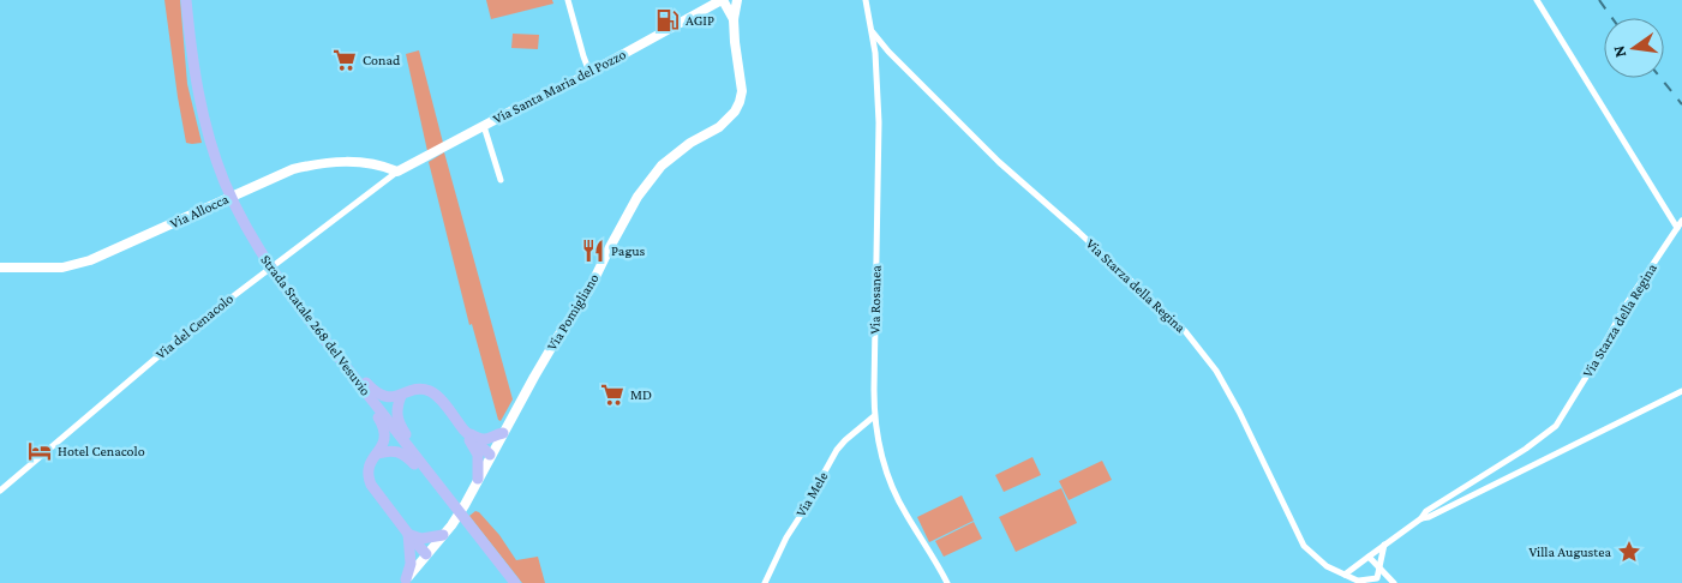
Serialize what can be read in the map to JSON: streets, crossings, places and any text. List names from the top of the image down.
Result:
{
  "streets": {
    "highway": ["Strada Statale 268 del Vesuvio"],
    "street": [
      "Via Santa Maria del Pozzo",
      "Via Allocca",
      "Via Starza della Regina",
      "Via Rosanea",
      "Via Pomigliano",
      "Via del Cenacolo",
      "Via Mele"
    ]
  },
  "crossings": [
    ["Via Santa Maria del Pozzo", "Via Allocca"],
    ["Via Santa Maria del Pozzo", "Via Pomigliano"],
    ["Via Santa Maria del Pozzo", "Via del Cenacolo"],
    ["Via Allocca", "Via del Cenacolo"],
    ["Via Starza della Regina", "Via Rosanea"],
    ["Via Rosanea", "Via Mele"]
  ],
  "places": {
    "fuel station": ["AGIP"],
    "supermarket": ["Conad", "MD"],
    "restaurant": ["Pagus"],
    "hotel": ["Hotel Cenacolo"],
    "place": ["Villa Augustea"]
  },
  "north": "left"
}
